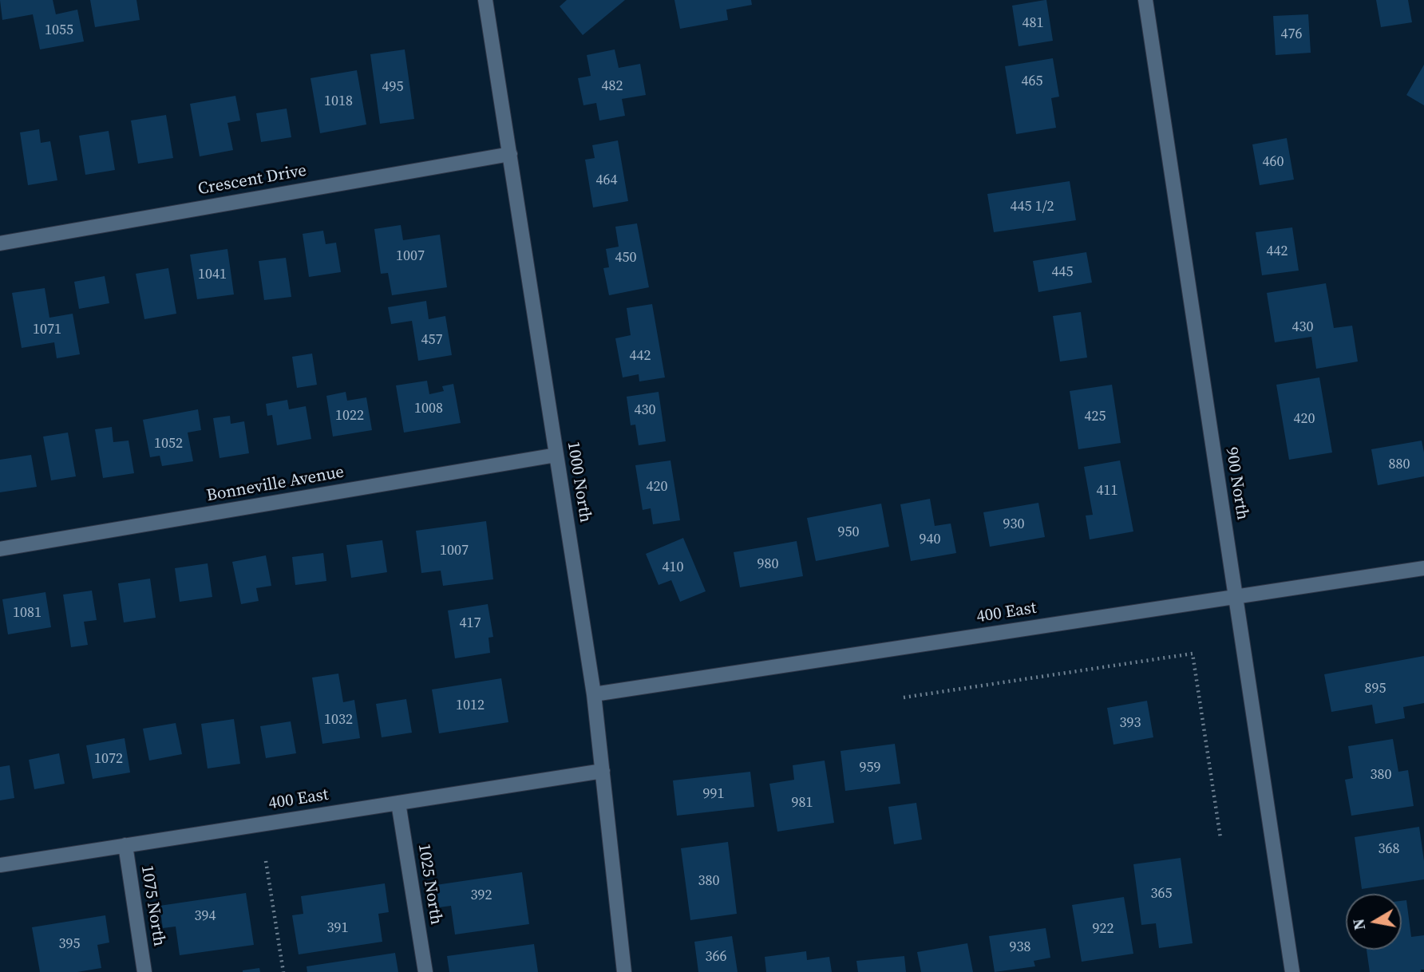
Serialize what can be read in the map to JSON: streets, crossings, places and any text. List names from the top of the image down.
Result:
{
  "streets": {
    "street": [
      "Crescent Drive",
      "1000 North",
      "900 North",
      "Bonneville Avenue",
      "400 East",
      "1025 North",
      "1075 North"
    ]
  },
  "crossings": [
    ["Crescent Drive", "1000 North"],
    ["1000 North", "Bonneville Avenue"],
    ["1000 North", "400 East"],
    ["900 North", "400 East"],
    ["400 East", "1025 North"],
    ["400 East", "1075 North"]
  ],
  "house_numbers": [
    "481",
    "1055",
    "476",
    "465",
    "482",
    "495",
    "1018",
    "460",
    "464",
    "445 1/2",
    "442",
    "1007",
    "450",
    "445",
    "1041",
    "430",
    "1071",
    "457",
    "442",
    "1008",
    "430",
    "1022",
    "425",
    "420",
    "1052",
    "880",
    "420",
    "411",
    "930",
    "950",
    "940",
    "1007",
    "980",
    "410",
    "1081",
    "417",
    "895",
    "1012",
    "1032",
    "393",
    "1072",
    "959",
    "380",
    "991",
    "981",
    "368",
    "380",
    "365",
    "392",
    "394",
    "391",
    "922",
    "395",
    "938",
    "366"
  ],
  "north": "left"
}
